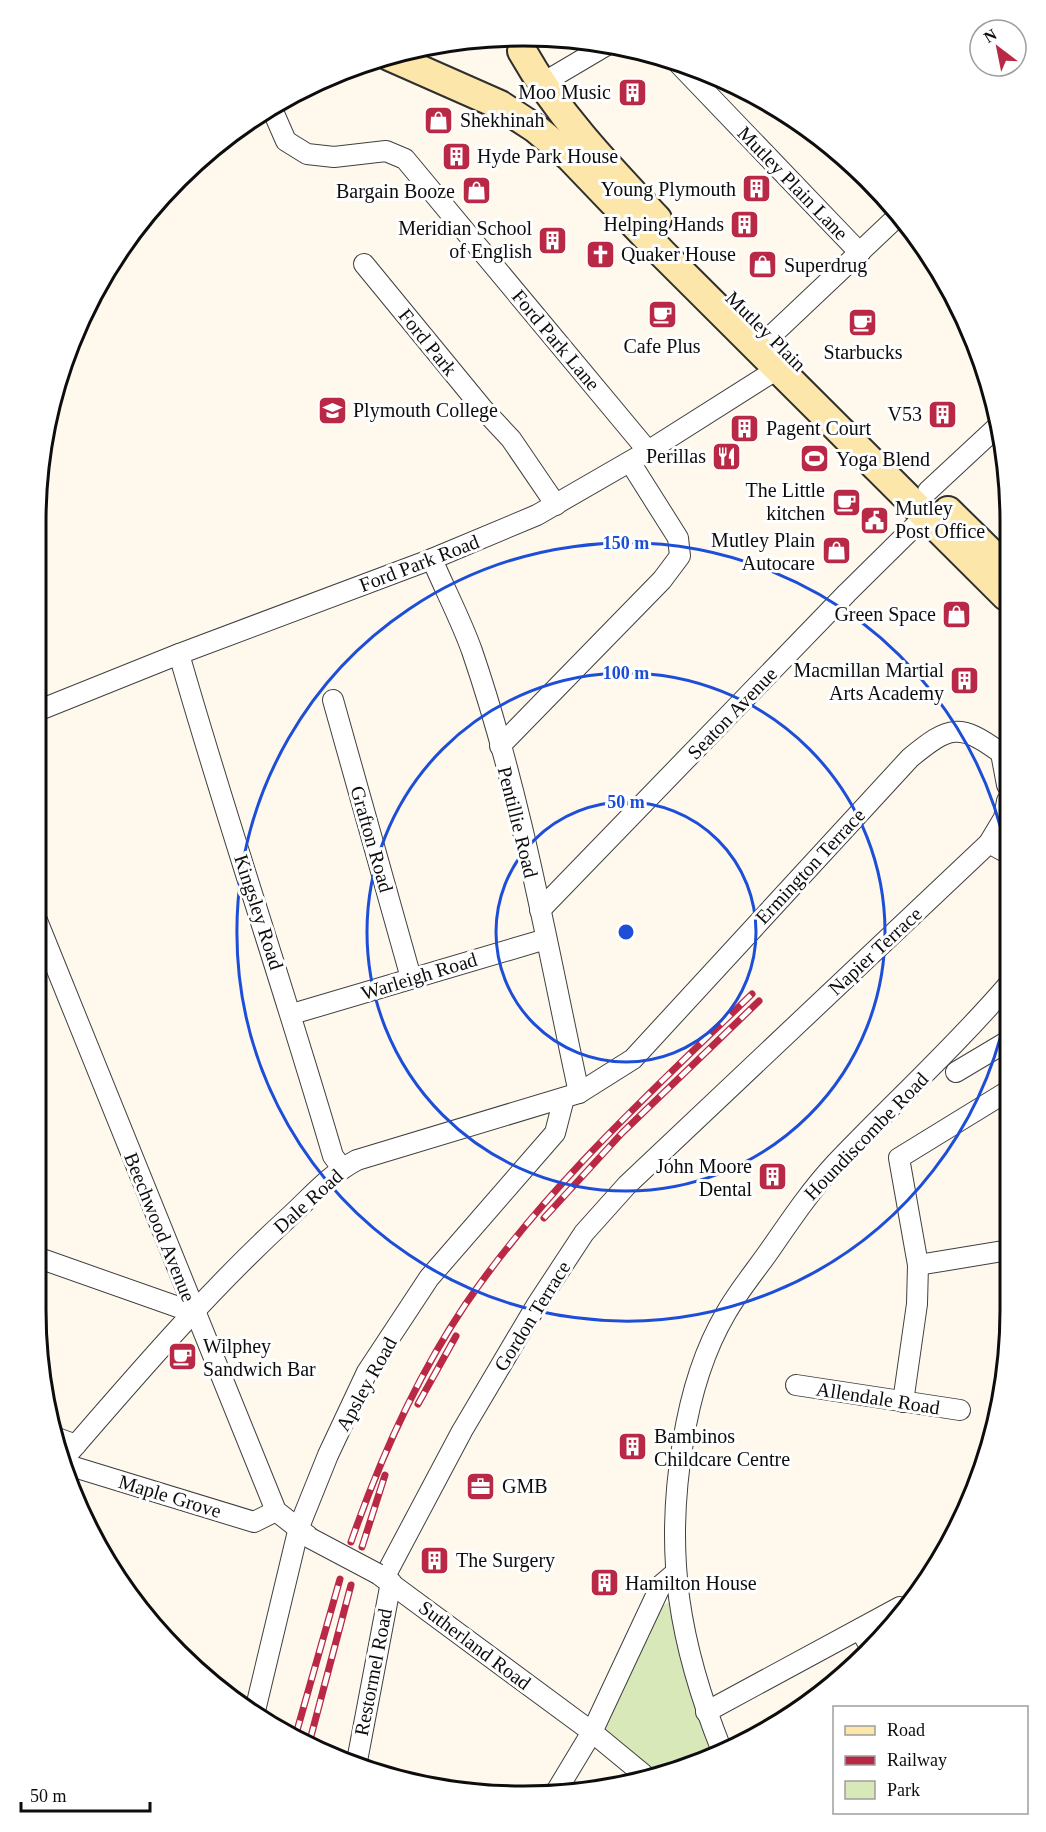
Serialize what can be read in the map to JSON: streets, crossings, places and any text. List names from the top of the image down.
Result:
{
  "streets": {
    "main road": ["Mutley Plain"],
    "street": [
      "Mutley Plain Lane",
      "Ford Park Lane",
      "Ford Park",
      "Ford Park Road",
      "Seaton Avenue",
      "Pentillie Road",
      "Grafton Road",
      "Ermington Terrace",
      "Kingsley Road",
      "Napier Terrace",
      "Warleigh Road",
      "Houndiscombe Road",
      "Dale Road",
      "Beechwood Avenue",
      "Gordon Terrace",
      "Apsley Road",
      "Allendale Road",
      "Maple Grove",
      "Sutherland Road",
      "Restormel Road"
    ]
  },
  "crossings": [
    ["Mutley Plain", "Ford Park Road"],
    ["Mutley Plain", "Seaton Avenue"],
    ["Ford Park Lane", "Ford Park Road"],
    ["Ford Park", "Ford Park Road"],
    ["Ford Park Road", "Pentillie Road"],
    ["Ford Park Road", "Kingsley Road"],
    ["Seaton Avenue", "Pentillie Road"],
    ["Pentillie Road", "Warleigh Road"],
    ["Pentillie Road", "Dale Road"],
    ["Pentillie Road", "Apsley Road"],
    ["Grafton Road", "Warleigh Road"],
    ["Ermington Terrace", "Dale Road"],
    ["Kingsley Road", "Warleigh Road"],
    ["Kingsley Road", "Dale Road"],
    ["Napier Terrace", "Gordon Terrace"],
    ["Dale Road", "Beechwood Avenue"],
    ["Dale Road", "Apsley Road"],
    ["Beechwood Avenue", "Maple Grove"],
    ["Gordon Terrace", "Sutherland Road"],
    ["Gordon Terrace", "Restormel Road"],
    ["Apsley Road", "Sutherland Road"],
    ["Sutherland Road", "Restormel Road"]
  ],
  "places": {
    "building": [
      "Moo Music",
      "Hyde Park House",
      "Young Plymouth",
      "Helping Hands",
      "Meridian School of English",
      "V53",
      "Pagent Court",
      "Macmillan Martial Arts Academy",
      "John Moore Dental",
      "Bambinos Childcare Centre",
      "The Surgery",
      "Hamilton House"
    ],
    "shop": [
      "Shekhinah",
      "Bargain Booze",
      "Superdrug",
      "Mutley Plain Autocare",
      "Green Space"
    ],
    "church": ["Quaker House"],
    "cafe": [
      "Cafe Plus",
      "Starbucks",
      "The Little kitchen",
      "Wilphey Sandwich Bar"
    ],
    "school or university": ["Plymouth College"],
    "restaurant": ["Perillas"],
    "sports": ["Yoga Blend"],
    "public building": ["Mutley Post Office"],
    "office": ["GMB"]
  },
  "legend": ["Road", "Railway", "Park"],
  "scale_bar": "50 m",
  "north": "top left",
  "rings": ["150 m", "100 m", "50 m"]
}
